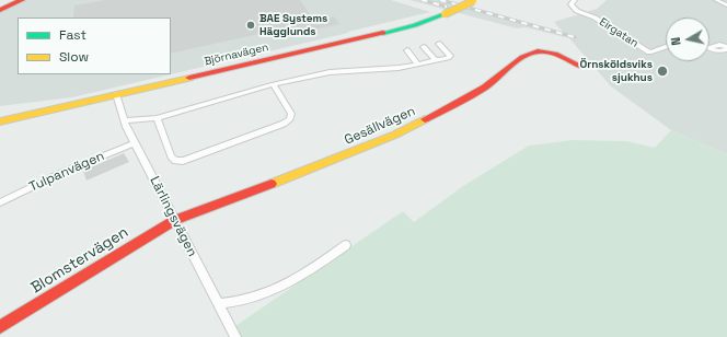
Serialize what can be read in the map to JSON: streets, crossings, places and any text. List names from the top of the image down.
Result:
{
  "streets": {
    "street": [
      "Eirgatan",
      "Björnavägen",
      "Gesällvägen",
      "Tulpanvägen",
      "Lärlingsvägen",
      "Blomstervägen"
    ]
  },
  "crossings": [
    ["Björnavägen", "Lärlingsvägen"],
    ["Gesällvägen", "Lärlingsvägen"],
    ["Gesällvägen", "Blomstervägen"],
    ["Tulpanvägen", "Lärlingsvägen"],
    ["Lärlingsvägen", "Blomstervägen"]
  ],
  "places": ["BAE Systems Hägglunds", "Örnsköldsviks sjukhus"],
  "legend": ["Fast", "Slow"],
  "north": "left"
}
